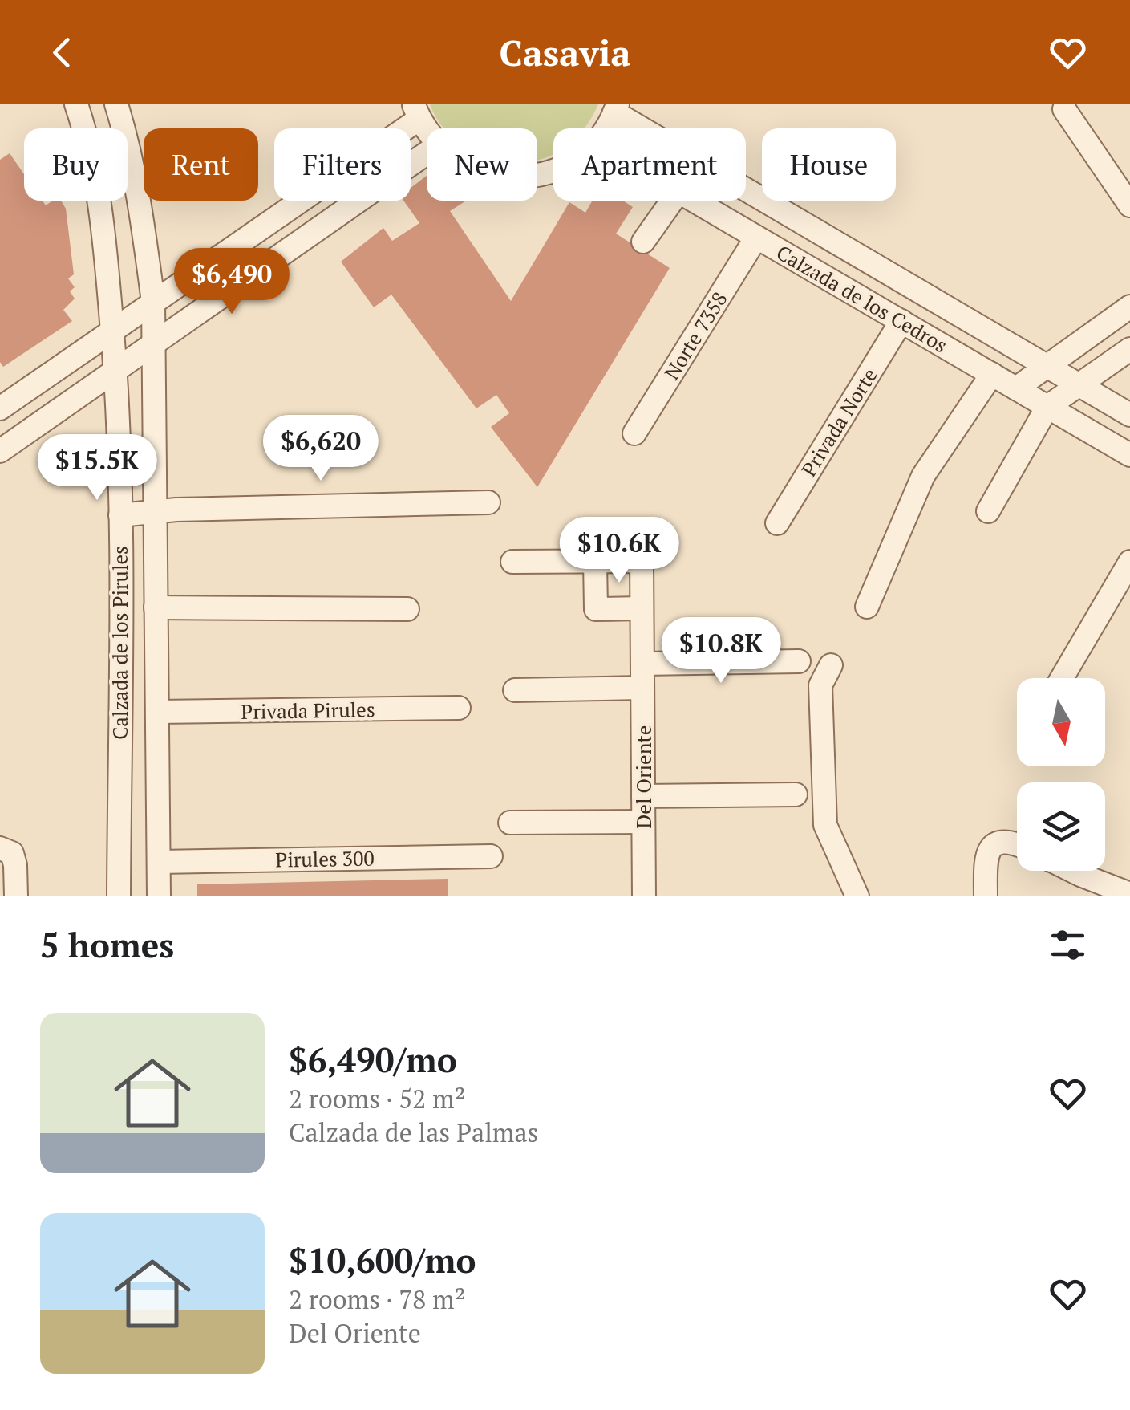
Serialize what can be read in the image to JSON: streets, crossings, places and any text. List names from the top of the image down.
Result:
{
  "streets": {
    "street": [
      "Calzada de los Cedros",
      "Norte 7358",
      "Privada Norte",
      "Calzada de los Pirules",
      "Privada Pirules",
      "Del Oriente",
      "Pirules 300"
    ]
  },
  "crossings": [
    ["Calzada de los Cedros", "Norte 7358"],
    ["Calzada de los Cedros", "Privada Norte"],
    ["Calzada de los Pirules", "Privada Pirules"],
    ["Calzada de los Pirules", "Pirules 300"]
  ],
  "north": "bottom",
  "page": {
    "header": "Casavia",
    "chip": [
      "Buy",
      "Rent",
      "Filters",
      "New",
      "Apartment",
      "House"
    ],
    "price": [
      "$6,490",
      "$6,620",
      "$15.5K",
      "$10.6K",
      "$10.8K"
    ],
    "heading": "5 homes",
    "list": [
      {
        "name": "$6,490/mo",
        "note": "2 rooms · 52 m² · Calzada de las Palmas"
      },
      {
        "name": "$10,600/mo",
        "note": "2 rooms · 78 m² · Del Oriente"
      }
    ]
  }
}
